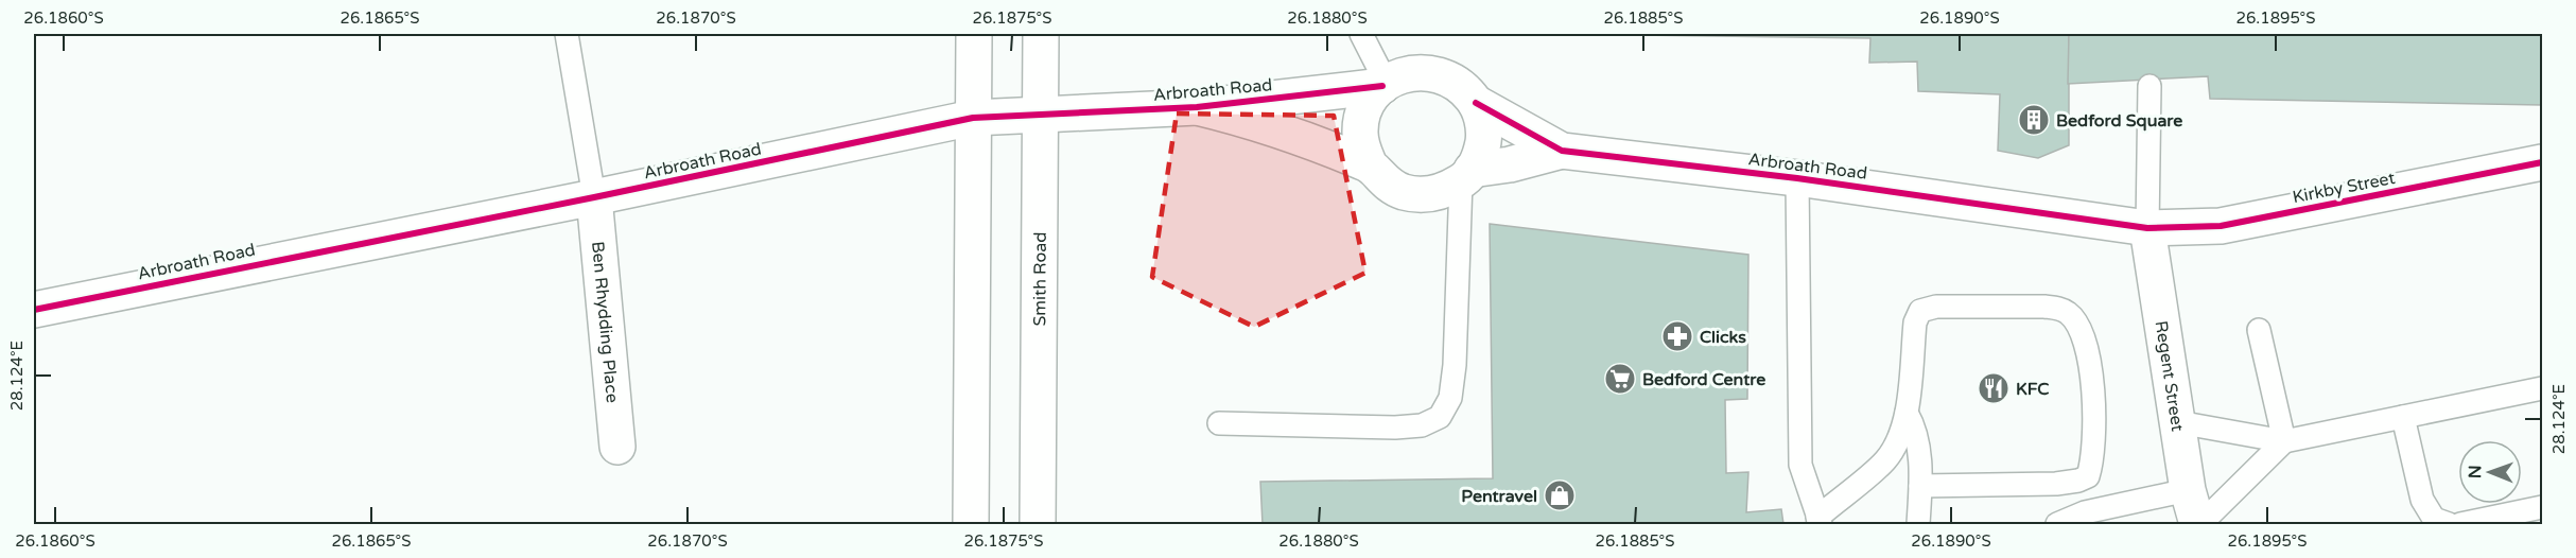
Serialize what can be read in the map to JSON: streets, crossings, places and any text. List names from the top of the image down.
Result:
{
  "streets": {
    "street": [
      "Arbroath Road",
      "Kirkby Street",
      "Smith Road",
      "Ben Rhydding Place",
      "Regent Street"
    ]
  },
  "crossings": [
    ["Arbroath Road", "Kirkby Street"],
    ["Arbroath Road", "Smith Road"],
    ["Arbroath Road", "Ben Rhydding Place"],
    ["Arbroath Road", "Regent Street"],
    ["Kirkby Street", "Regent Street"]
  ],
  "places": {
    "building": ["Bedford Square"],
    "pharmacy": ["Clicks"],
    "supermarket": ["Bedford Centre"],
    "restaurant": ["KFC"],
    "shop": ["Pentravel"]
  },
  "north": "left",
  "coordinates": [
    "26.1860°S",
    "26.1865°S",
    "26.1870°S",
    "26.1875°S",
    "26.1880°S",
    "26.1885°S",
    "26.1890°S",
    "26.1895°S",
    "28.124°E"
  ]
}
